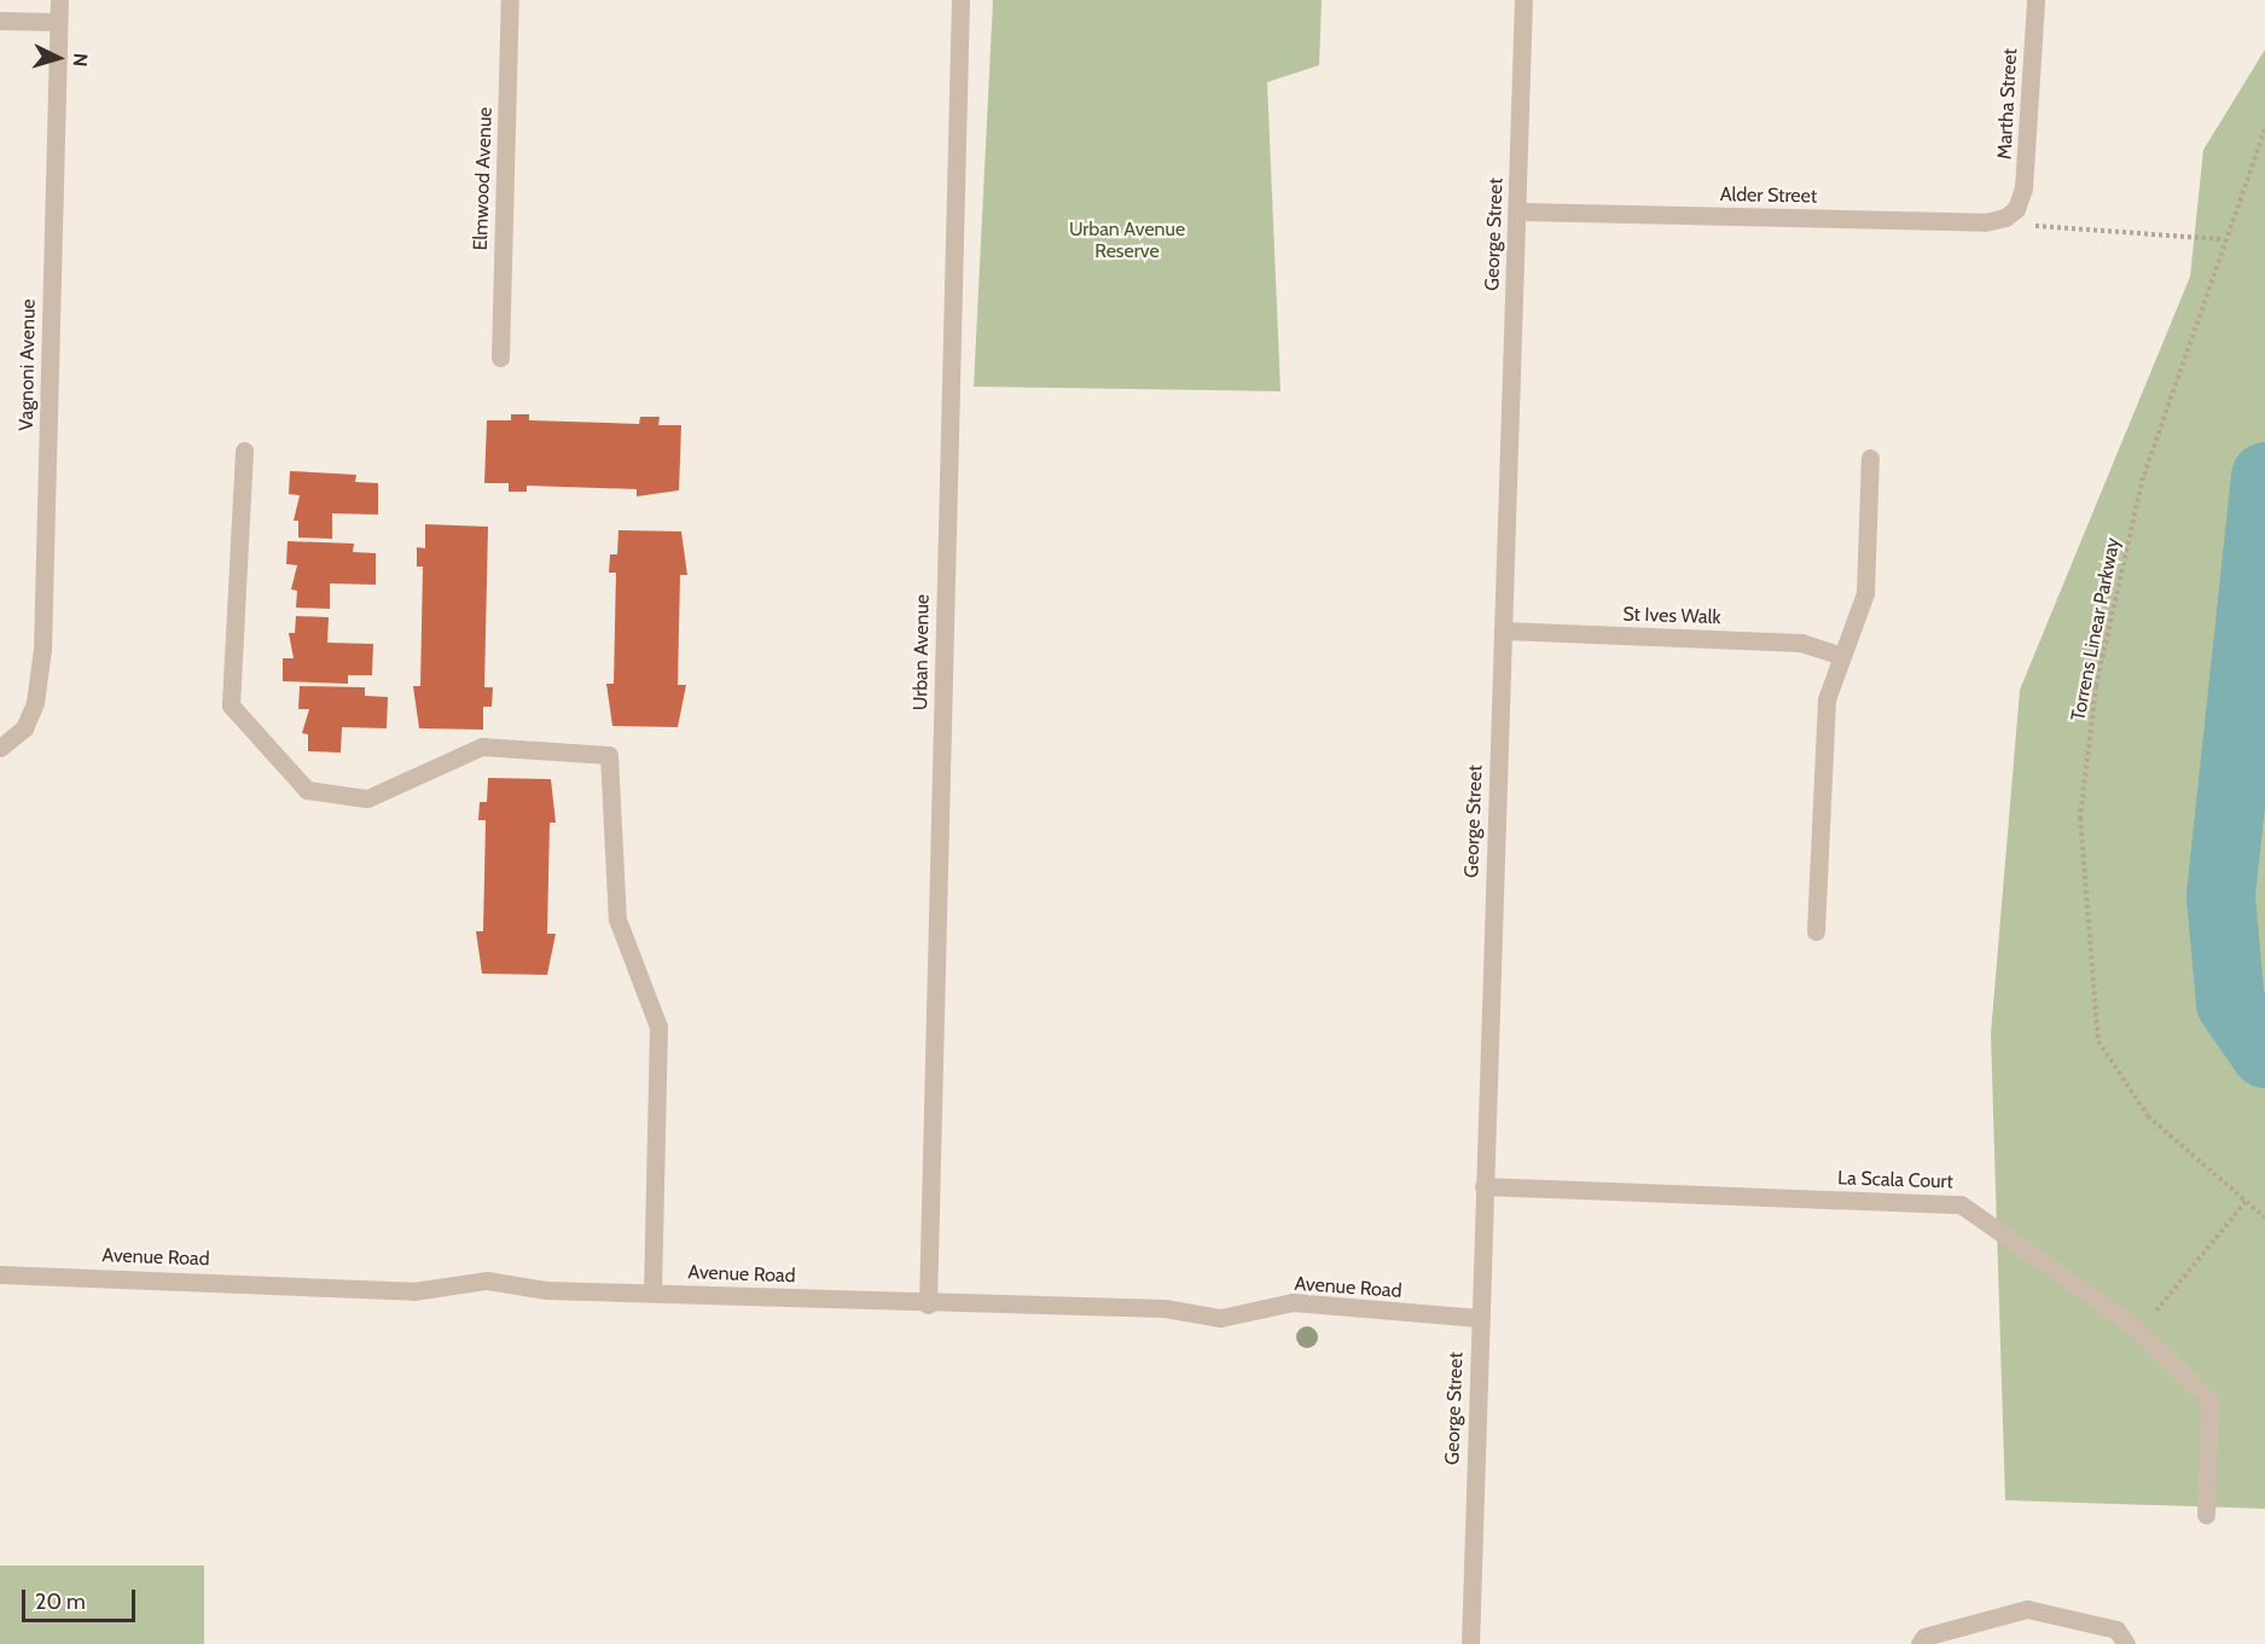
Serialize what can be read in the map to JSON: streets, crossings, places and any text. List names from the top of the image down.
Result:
{
  "streets": {
    "street": [
      "Martha Street",
      "Elmwood Avenue",
      "Alder Street",
      "George Street",
      "Vagnoni Avenue",
      "St Ives Walk",
      "Urban Avenue",
      "La Scala Court",
      "Avenue Road"
    ],
    "path": ["Torrens Linear Parkway"]
  },
  "crossings": [
    ["Martha Street", "Alder Street"],
    ["Alder Street", "George Street"],
    ["George Street", "St Ives Walk"],
    ["George Street", "La Scala Court"],
    ["George Street", "Avenue Road"],
    ["Urban Avenue", "Avenue Road"]
  ],
  "parks": ["Urban Avenue Reserve"],
  "scale_bar": "20 m",
  "north": "right"
}
